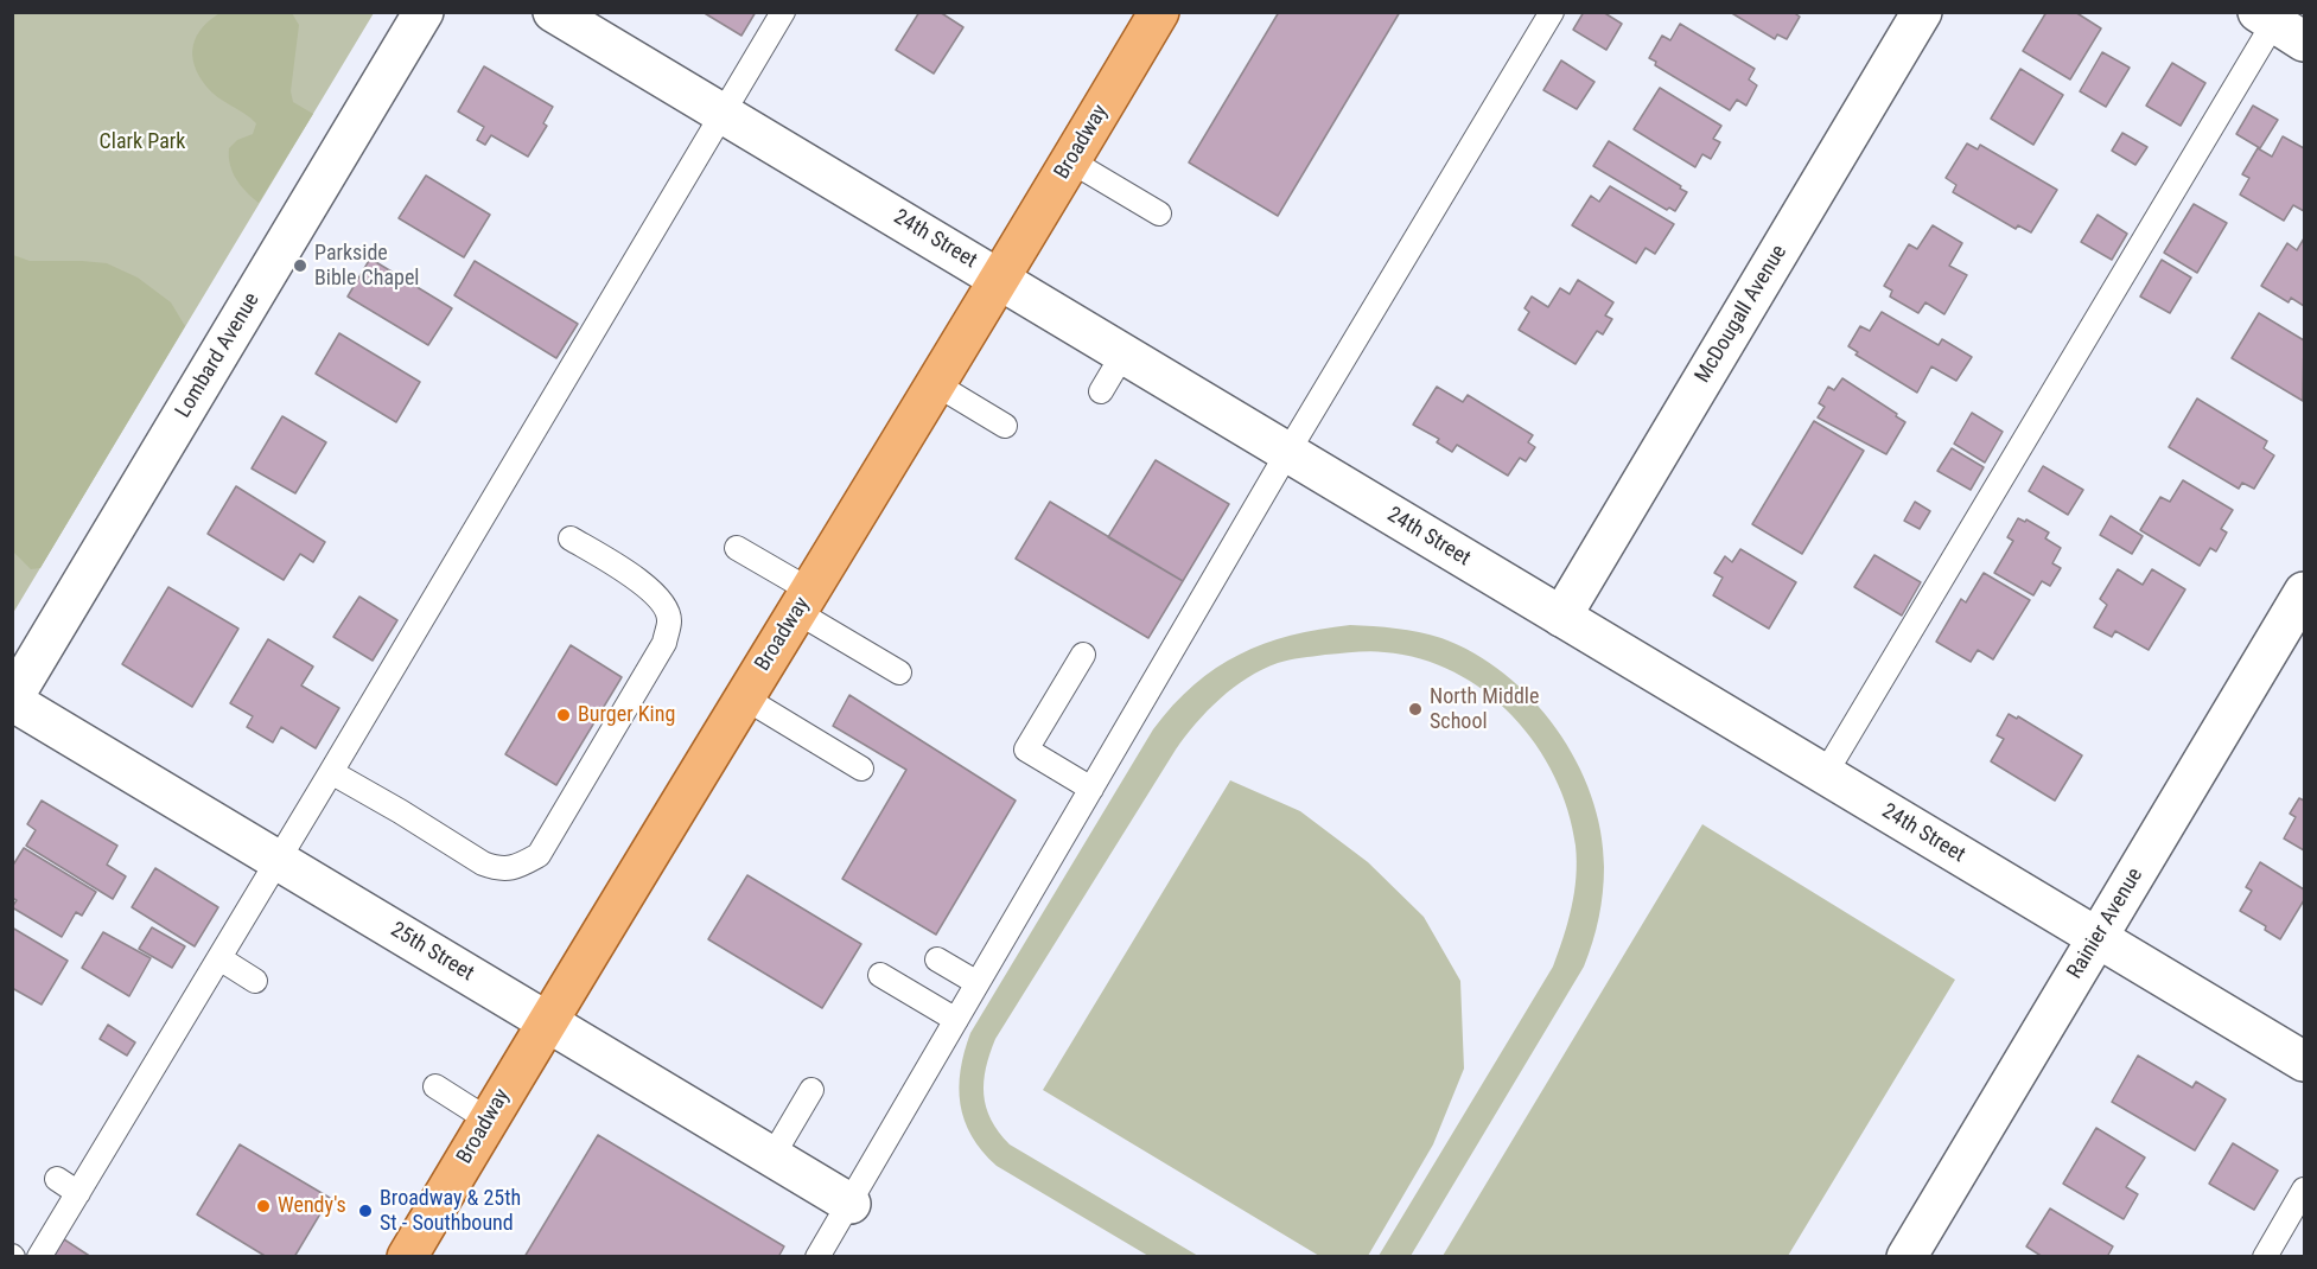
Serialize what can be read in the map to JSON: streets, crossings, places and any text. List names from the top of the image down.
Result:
{
  "streets": {
    "main road": ["Broadway"],
    "street": [
      "24th Street",
      "McDougall Avenue",
      "Lombard Avenue",
      "Rainier Avenue",
      "25th Street"
    ]
  },
  "crossings": [
    ["Broadway", "24th Street"],
    ["Broadway", "25th Street"],
    ["24th Street", "McDougall Avenue"],
    ["24th Street", "Rainier Avenue"],
    ["Lombard Avenue", "25th Street"]
  ],
  "parks": ["Clark Park"],
  "places": [
    "Parkside Bible Chapel",
    "North Middle School",
    "Burger King",
    "Wendy's",
    "Broadway & 25th St - Southbound"
  ]
}
